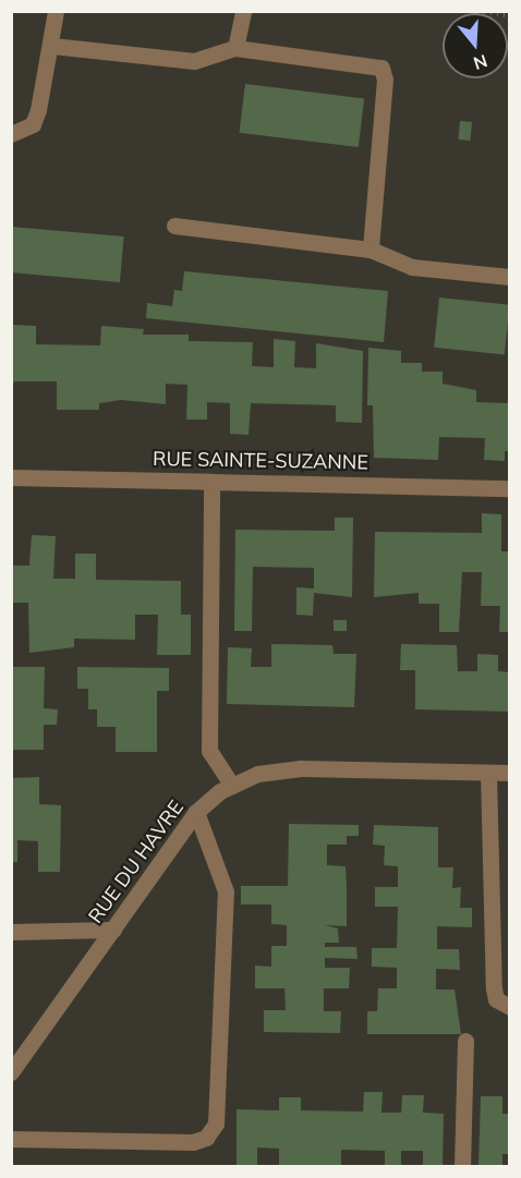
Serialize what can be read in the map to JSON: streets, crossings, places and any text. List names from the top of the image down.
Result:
{
  "streets": {
    "street": ["RUE SAINTE-SUZANNE", "RUE DU HAVRE"]
  },
  "north": "bottom"
}
